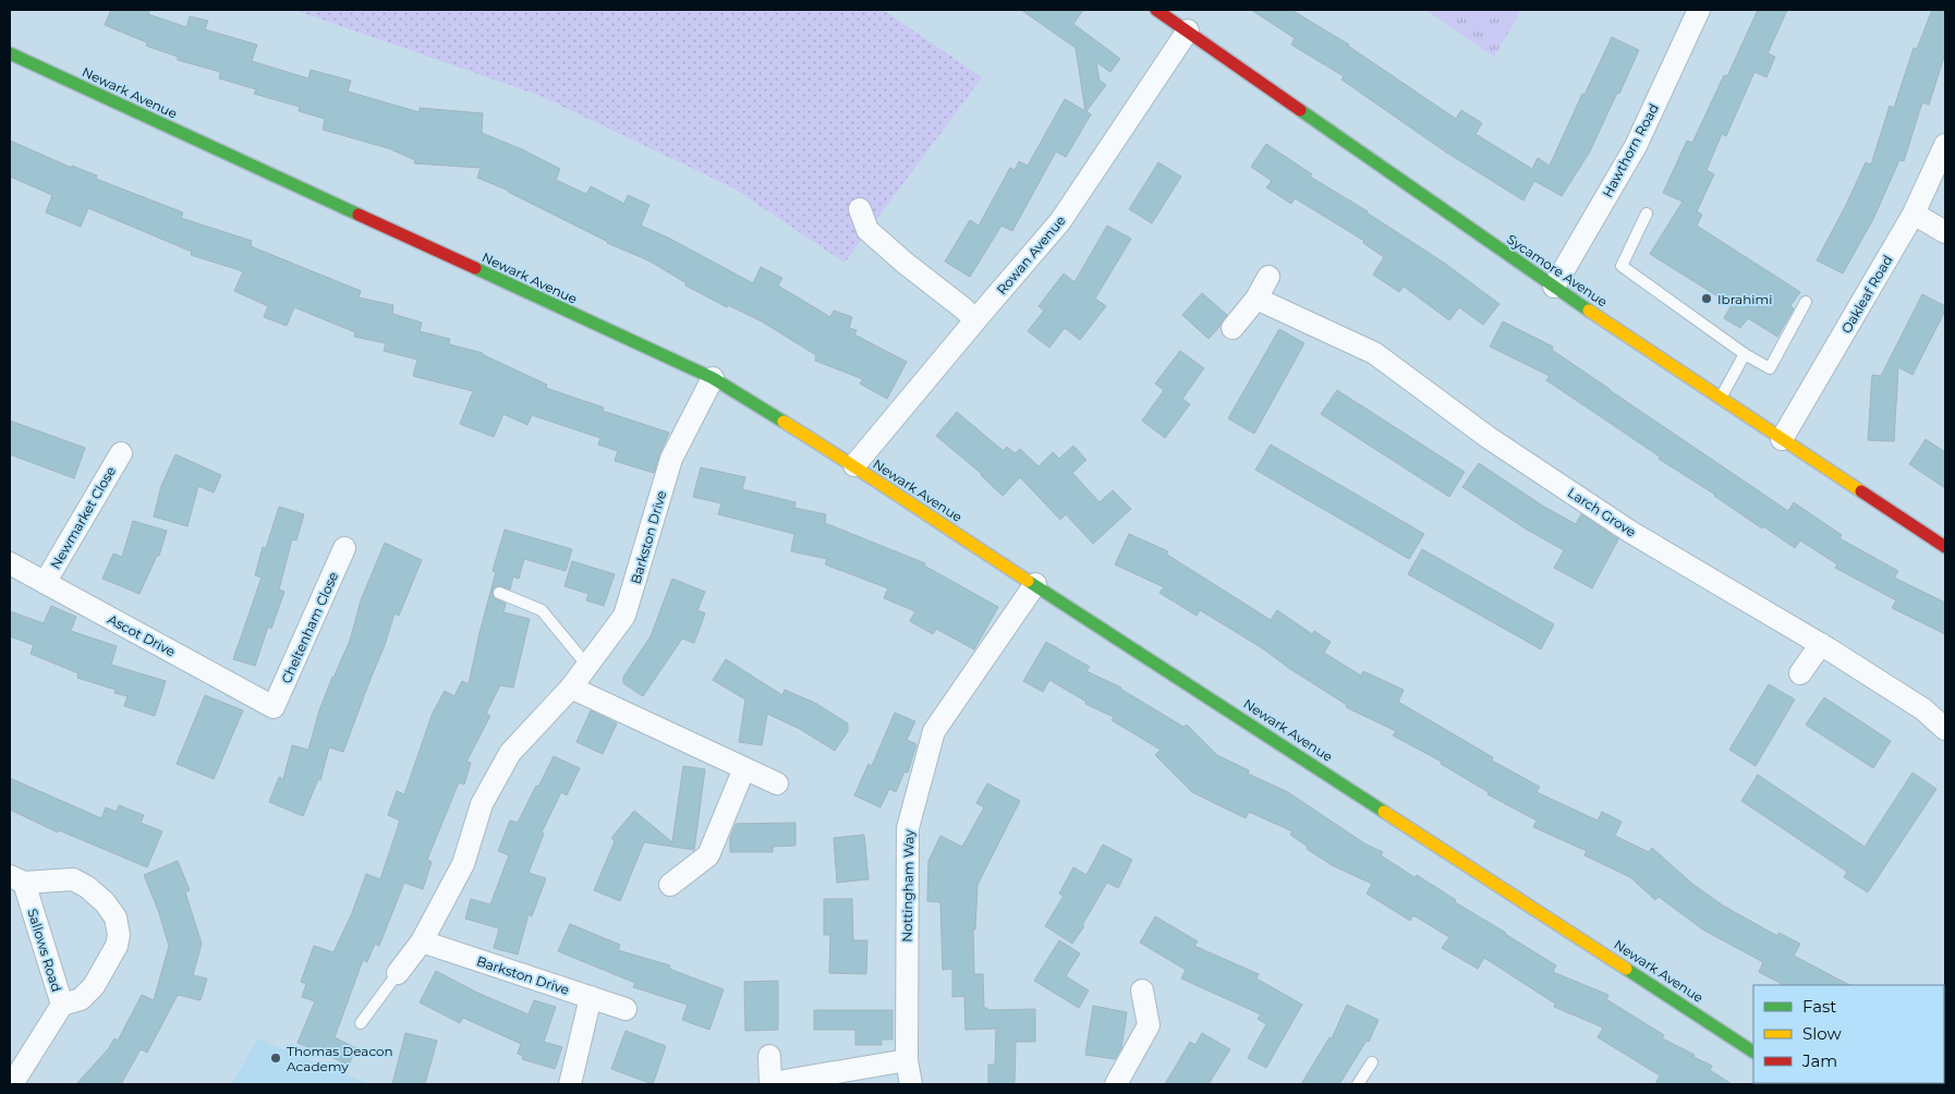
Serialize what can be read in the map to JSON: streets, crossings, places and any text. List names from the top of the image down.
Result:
{
  "streets": {
    "street": [
      "Newark Avenue",
      "Hawthorn Road",
      "Rowan Avenue",
      "Sycamore Avenue",
      "Oakleaf Road",
      "Larch Grove",
      "Newmarket Close",
      "Barkston Drive",
      "Cheltenham Close",
      "Ascot Drive",
      "Nottingham Way",
      "Sallows Road"
    ]
  },
  "crossings": [
    ["Newark Avenue", "Rowan Avenue"],
    ["Newark Avenue", "Barkston Drive"],
    ["Newark Avenue", "Nottingham Way"],
    ["Hawthorn Road", "Sycamore Avenue"],
    ["Rowan Avenue", "Sycamore Avenue"],
    ["Sycamore Avenue", "Oakleaf Road"],
    ["Newmarket Close", "Ascot Drive"],
    ["Cheltenham Close", "Ascot Drive"]
  ],
  "places": ["Ibrahimi", "Thomas Deacon Academy"],
  "legend": ["Fast", "Slow", "Jam"]
}
